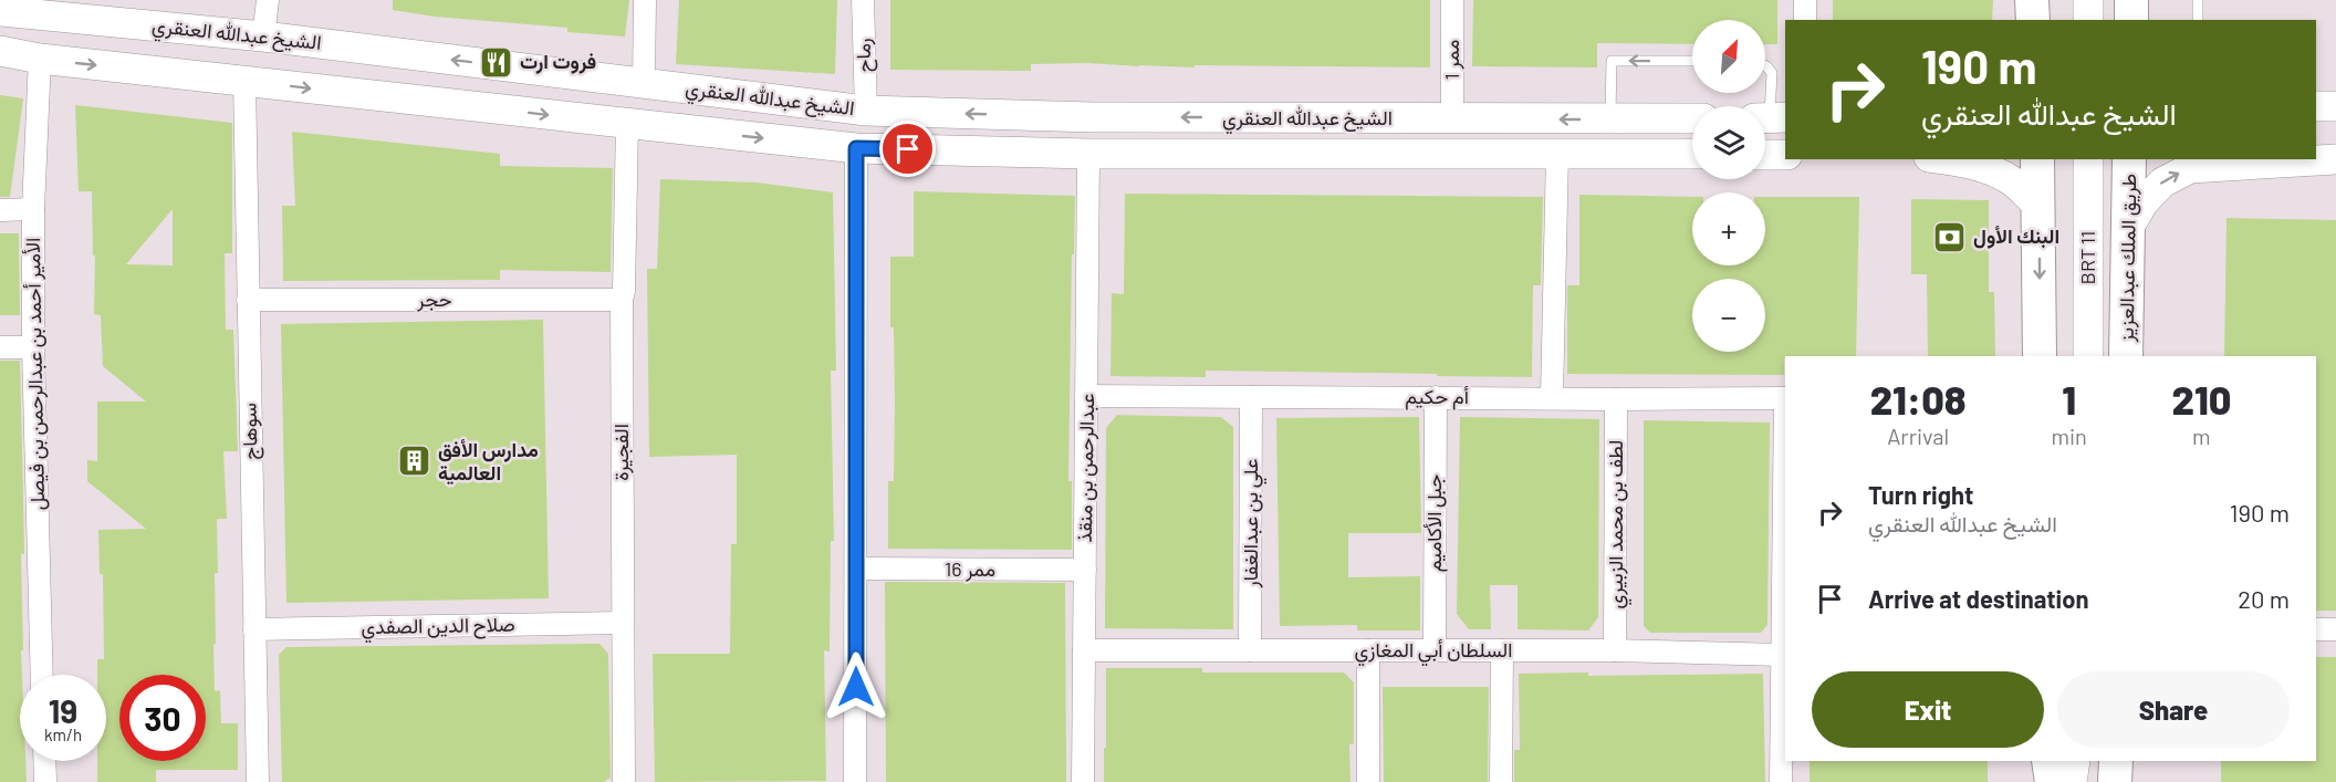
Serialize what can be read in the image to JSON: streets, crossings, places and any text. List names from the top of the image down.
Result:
{
  "streets": {
    "main road": ["طريق الملك عبدالعزيز"],
    "street": [
      "الشيخ عبدالله العنقري",
      "رماح",
      "ممر 1",
      "BRT 11",
      "حجر",
      "الأمير أحمد بن عبدالرحمن بن فيصل",
      "أم حكيم",
      "سوهاج",
      "الفجيرة",
      "عبدالرحمن بن منقذ",
      "علي بن عبدالغفار",
      "جبل الأكاميم",
      "لطف بن محمد الزبيري",
      "ممر 16",
      "صلاح الدين الصفدي",
      "السلطان أبي المغازي"
    ]
  },
  "crossings": [
    ["الشيخ عبدالله العنقري", "رماح"],
    ["الشيخ عبدالله العنقري", "ممر 1"],
    ["الشيخ عبدالله العنقري", "الأمير أحمد بن عبدالرحمن بن فيصل"],
    ["الشيخ عبدالله العنقري", "سوهاج"],
    ["الشيخ عبدالله العنقري", "الفجيرة"],
    ["الشيخ عبدالله العنقري", "عبدالرحمن بن منقذ"],
    ["حجر", "سوهاج"],
    ["حجر", "الفجيرة"],
    ["أم حكيم", "عبدالرحمن بن منقذ"],
    ["أم حكيم", "علي بن عبدالغفار"],
    ["أم حكيم", "جبل الأكاميم"],
    ["أم حكيم", "لطف بن محمد الزبيري"],
    ["سوهاج", "صلاح الدين الصفدي"],
    ["الفجيرة", "صلاح الدين الصفدي"],
    ["عبدالرحمن بن منقذ", "ممر 16"],
    ["عبدالرحمن بن منقذ", "السلطان أبي المغازي"],
    ["علي بن عبدالغفار", "السلطان أبي المغازي"],
    ["جبل الأكاميم", "السلطان أبي المغازي"],
    ["لطف بن محمد الزبيري", "السلطان أبي المغازي"]
  ],
  "places": {
    "restaurant": ["فروت ارت"],
    "bank": ["البنك الأول"],
    "building": ["مدارس الأفق العالمية"]
  },
  "north": "top right",
  "page": {
    "map_buttons": ["+", "−"],
    "turn": ["190 m", "الشيخ عبدالله العنقري"],
    "eta": [
      "21:08",
      "Arrival",
      "1",
      "min",
      "210",
      "m"
    ],
    "list": [
      {
        "name": "Turn right",
        "note": "الشيخ عبدالله العنقري",
        "value": "190 m"
      },
      {
        "name": "Arrive at destination",
        "value": "20 m"
      }
    ],
    "buttons": ["Exit", "Share"],
    "speed": "19 km/h",
    "limit": "30"
  }
}
